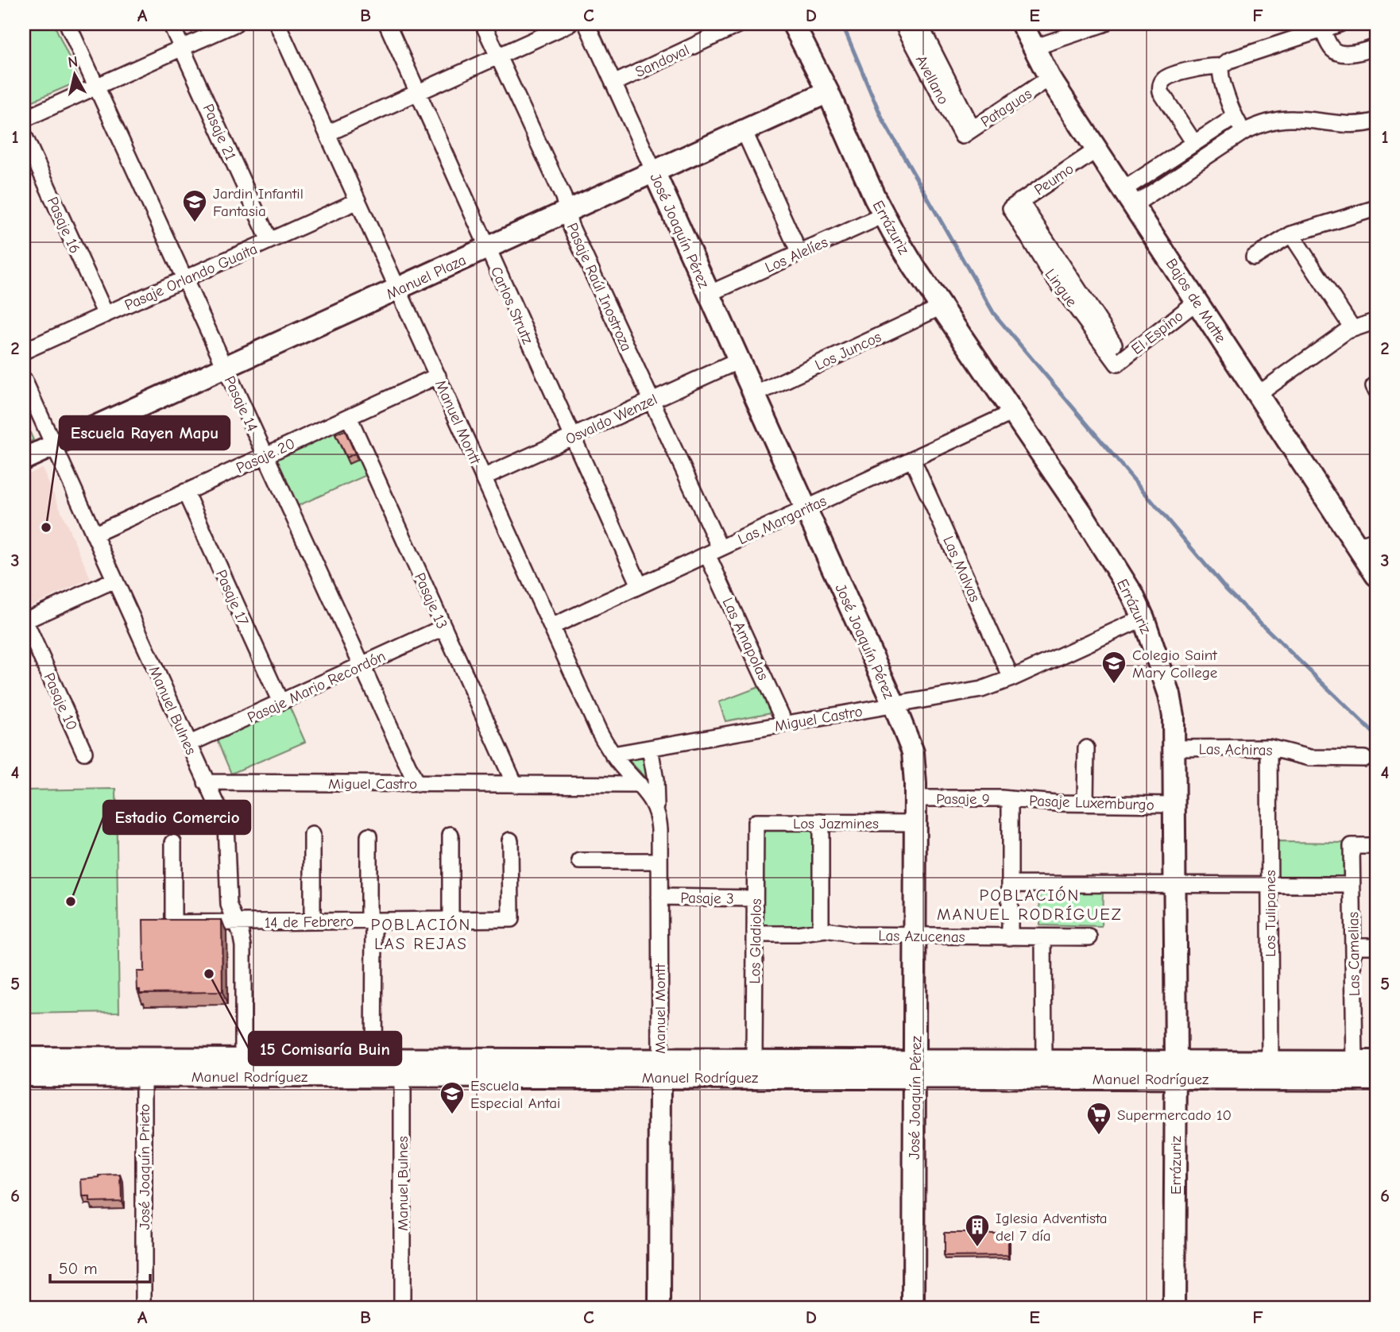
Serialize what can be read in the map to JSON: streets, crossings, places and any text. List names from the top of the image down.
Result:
{
  "streets": {
    "street": [
      "Sandoval",
      "Avellano",
      "Pataguas",
      "Pasaje 21",
      "Peumo",
      "Pasaje 16",
      "Errázuriz",
      "José Joaquín Pérez",
      "Los Alelíes",
      "Pasaje Orlando Guaita",
      "Manuel Plaza",
      "Pasaje Raúl Inostroza",
      "Lingue",
      "Bajos de Matte",
      "Carlos Strutz",
      "El Espino",
      "Los Juncos",
      "Pasaje 14",
      "Osvaldo Wenzel",
      "Manuel Montt",
      "Pasaje 20",
      "Las Margaritas",
      "Las Malvas",
      "Pasaje 17",
      "Pasaje 13",
      "Las Amapolas",
      "Pasaje Mario Recordón",
      "Pasaje 10",
      "Manuel Bulnes",
      "Miguel Castro",
      "Las Achiras",
      "Pasaje 9",
      "Pasaje Luxemburgo",
      "Los Jazmines",
      "Pasaje 3",
      "Los Tulipanes",
      "14 de Febrero",
      "Las Azucenas",
      "Los Gladiolos",
      "Las Camelias",
      "Manuel Rodríguez",
      "José Joaquín Prieto"
    ]
  },
  "crossings": [
    ["Sandoval", "José Joaquín Pérez"],
    ["Avellano", "Pataguas"],
    ["Pataguas", "Bajos de Matte"],
    ["Pasaje 21", "Pasaje Orlando Guaita"],
    ["Peumo", "Lingue"],
    ["Peumo", "Bajos de Matte"],
    ["Pasaje 16", "Pasaje Orlando Guaita"],
    ["Errázuriz", "Los Alelíes"],
    ["Errázuriz", "Manuel Plaza"],
    ["Errázuriz", "Los Juncos"],
    ["Errázuriz", "Las Margaritas"],
    ["Errázuriz", "Miguel Castro"],
    ["Errázuriz", "Las Achiras"],
    ["Errázuriz", "Pasaje Luxemburgo"],
    ["Errázuriz", "Manuel Rodríguez"],
    ["José Joaquín Pérez", "Los Alelíes"],
    ["José Joaquín Pérez", "Manuel Plaza"],
    ["José Joaquín Pérez", "Los Juncos"],
    ["José Joaquín Pérez", "Osvaldo Wenzel"],
    ["José Joaquín Pérez", "Las Margaritas"],
    ["José Joaquín Pérez", "Miguel Castro"],
    ["José Joaquín Pérez", "Pasaje 9"],
    ["José Joaquín Pérez", "Los Jazmines"],
    ["José Joaquín Pérez", "Las Azucenas"],
    ["José Joaquín Pérez", "Manuel Rodríguez"],
    ["Pasaje Orlando Guaita", "Pasaje 14"],
    ["Pasaje Orlando Guaita", "Manuel Montt"],
    ["Manuel Plaza", "Pasaje Raúl Inostroza"],
    ["Manuel Plaza", "Carlos Strutz"],
    ["Manuel Plaza", "Pasaje 14"],
    ["Manuel Plaza", "Manuel Montt"],
    ["Manuel Plaza", "Manuel Bulnes"],
    ["Pasaje Raúl Inostroza", "Osvaldo Wenzel"],
    ["Pasaje Raúl Inostroza", "Las Margaritas"],
    ["Pasaje Raúl Inostroza", "Las Amapolas"],
    ["Lingue", "El Espino"],
    ["Bajos de Matte", "El Espino"],
    ["Carlos Strutz", "Osvaldo Wenzel"],
    ["Carlos Strutz", "Las Margaritas"],
    ["Pasaje 14", "Pasaje 20"],
    ["Pasaje 14", "Pasaje Mario Recordón"],
    ["Pasaje 14", "Miguel Castro"],
    ["Osvaldo Wenzel", "Manuel Montt"],
    ["Manuel Montt", "Pasaje 20"],
    ["Manuel Montt", "Las Margaritas"],
    ["Manuel Montt", "Miguel Castro"],
    ["Manuel Montt", "Pasaje 3"],
    ["Manuel Montt", "Manuel Rodríguez"],
    ["Pasaje 20", "Pasaje 17"],
    ["Pasaje 20", "Pasaje 13"],
    ["Pasaje 20", "Manuel Bulnes"],
    ["Las Margaritas", "Las Malvas"],
    ["Las Margaritas", "Las Amapolas"],
    ["Las Malvas", "Miguel Castro"],
    ["Pasaje 17", "Pasaje Mario Recordón"],
    ["Pasaje 13", "Pasaje Mario Recordón"],
    ["Pasaje 13", "Miguel Castro"],
    ["Las Amapolas", "Miguel Castro"],
    ["Pasaje Mario Recordón", "Manuel Bulnes"],
    ["Manuel Bulnes", "Miguel Castro"],
    ["Manuel Bulnes", "14 de Febrero"],
    ["Manuel Bulnes", "Manuel Rodríguez"],
    ["Las Achiras", "Los Tulipanes"],
    ["Pasaje 9", "Pasaje Luxemburgo"],
    ["Los Jazmines", "Los Gladiolos"],
    ["Pasaje 3", "Los Gladiolos"],
    ["Los Tulipanes", "Manuel Rodríguez"],
    ["Las Azucenas", "Los Gladiolos"],
    ["Los Gladiolos", "Manuel Rodríguez"],
    ["Las Camelias", "Manuel Rodríguez"],
    ["Manuel Rodríguez", "José Joaquín Prieto"]
  ],
  "districts": ["POBLACIÓN MANUEL RODRÍGUEZ", "POBLACIÓN LAS REJAS"],
  "places": {
    "school or university": ["Jardin Infantil Fantasia", "Colegio Saint Mary College", "Escuela Especial Antai"],
    "other": ["Escuela Rayen Mapu", "Estadio Comercio", "15 Comisaría Buin"],
    "supermarket": ["Supermercado 10"],
    "building": ["Iglesia Adventista del 7 día"]
  },
  "scale_bar": "50 m",
  "north": "top",
  "grid": {
    "columns": [
      "A",
      "B",
      "C",
      "D",
      "E",
      "F"
    ],
    "rows": [
      "1",
      "2",
      "3",
      "4",
      "5",
      "6"
    ]
  }
}
